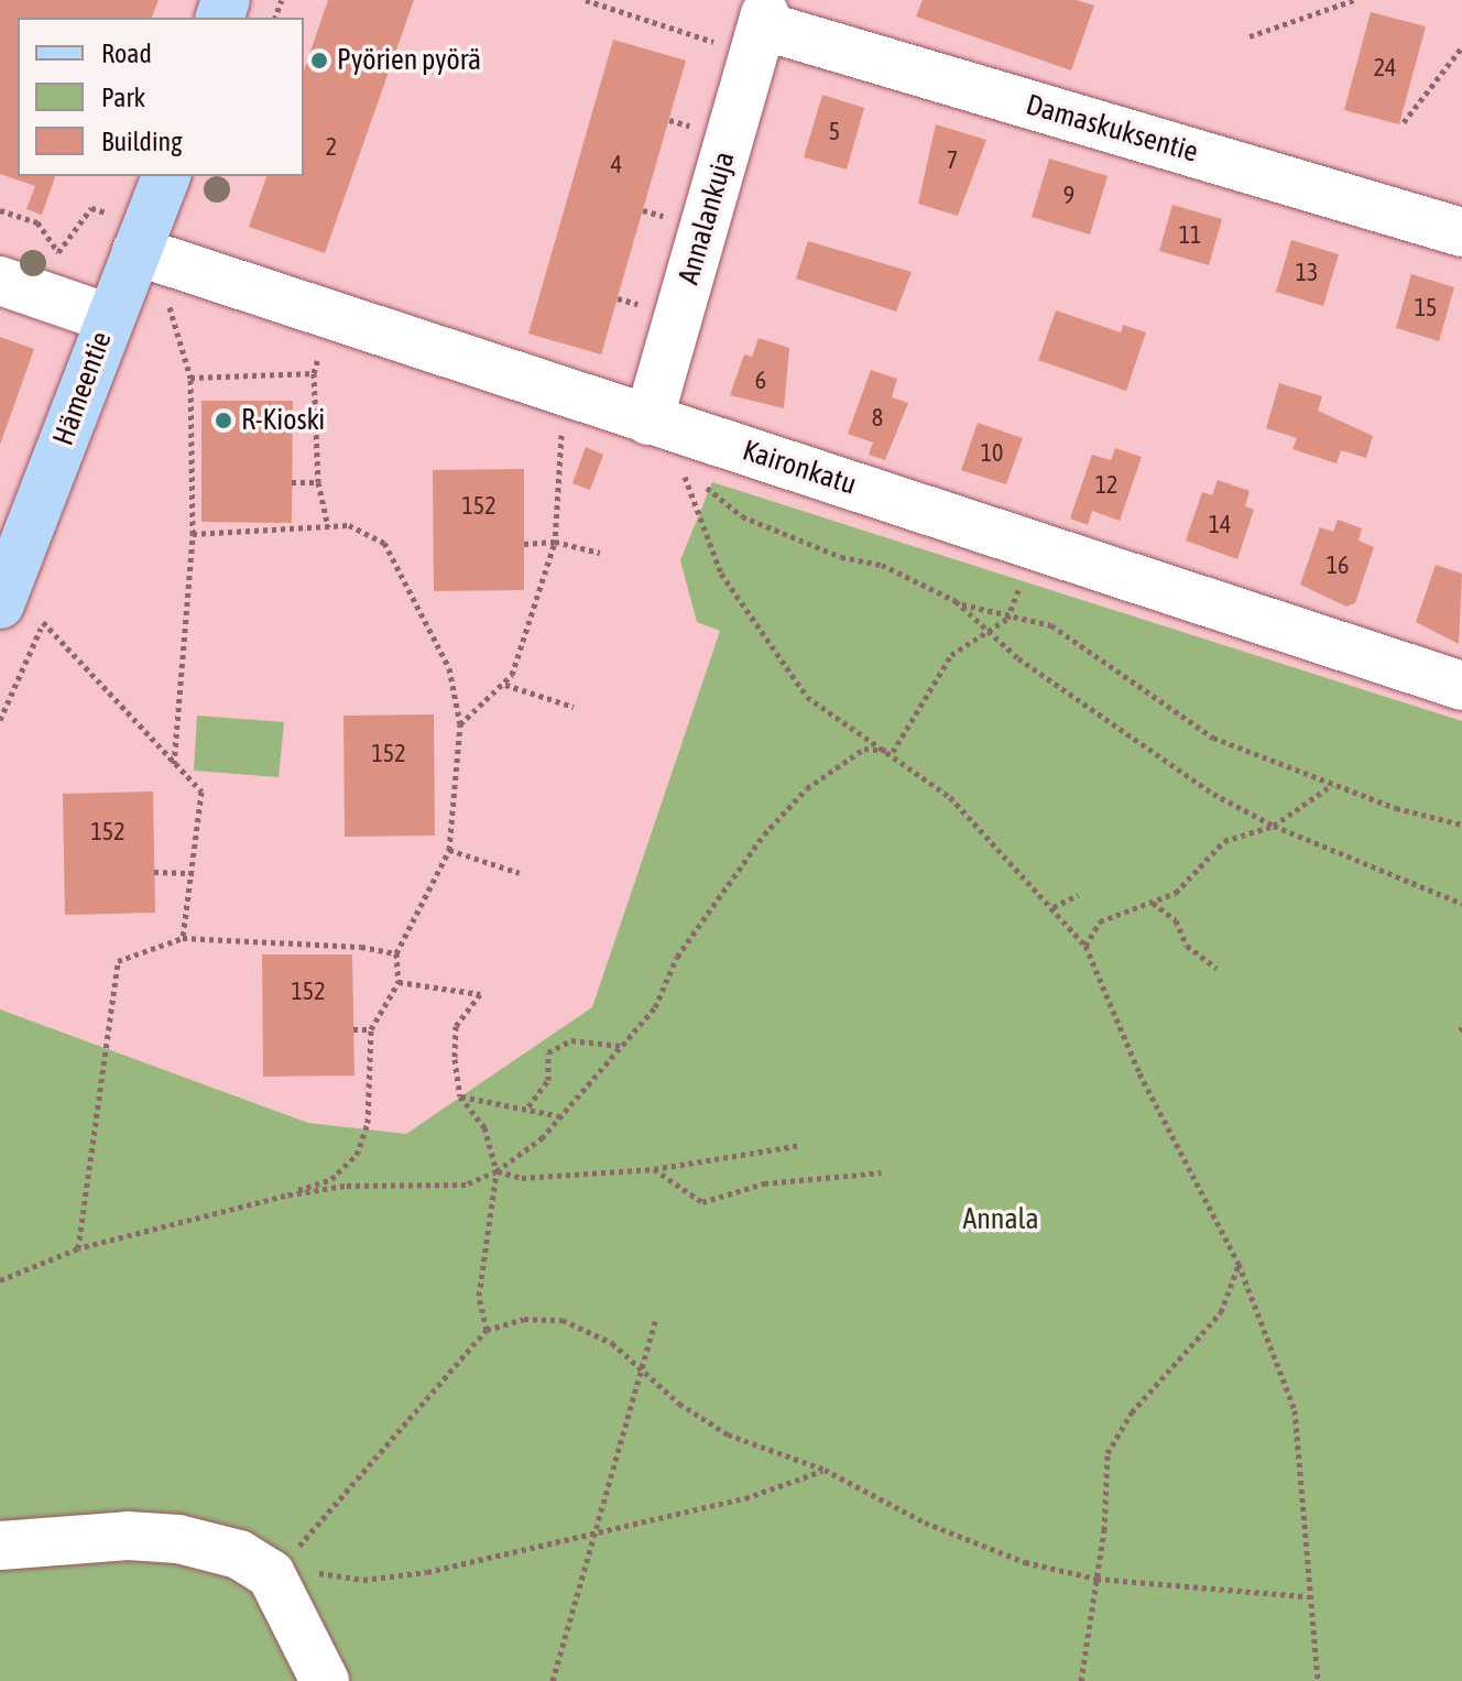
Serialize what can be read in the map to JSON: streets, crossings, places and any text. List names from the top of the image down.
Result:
{
  "streets": {
    "main road": ["Hämeentie"],
    "street": ["Damaskuksentie", "Annalankuja", "Kaironkatu"]
  },
  "crossings": [
    ["Damaskuksentie", "Annalankuja"],
    ["Annalankuja", "Kaironkatu"],
    ["Hämeentie", "Kaironkatu"]
  ],
  "parks": ["Annala"],
  "places": ["Pyörien pyörä", "R-Kioski"],
  "house_numbers": [
    "24",
    "5",
    "2",
    "7",
    "4",
    "9",
    "11",
    "13",
    "15",
    "6",
    "8",
    "10",
    "12",
    "152",
    "14",
    "16",
    "152",
    "152",
    "152"
  ],
  "legend": ["Road", "Park", "Building"]
}
